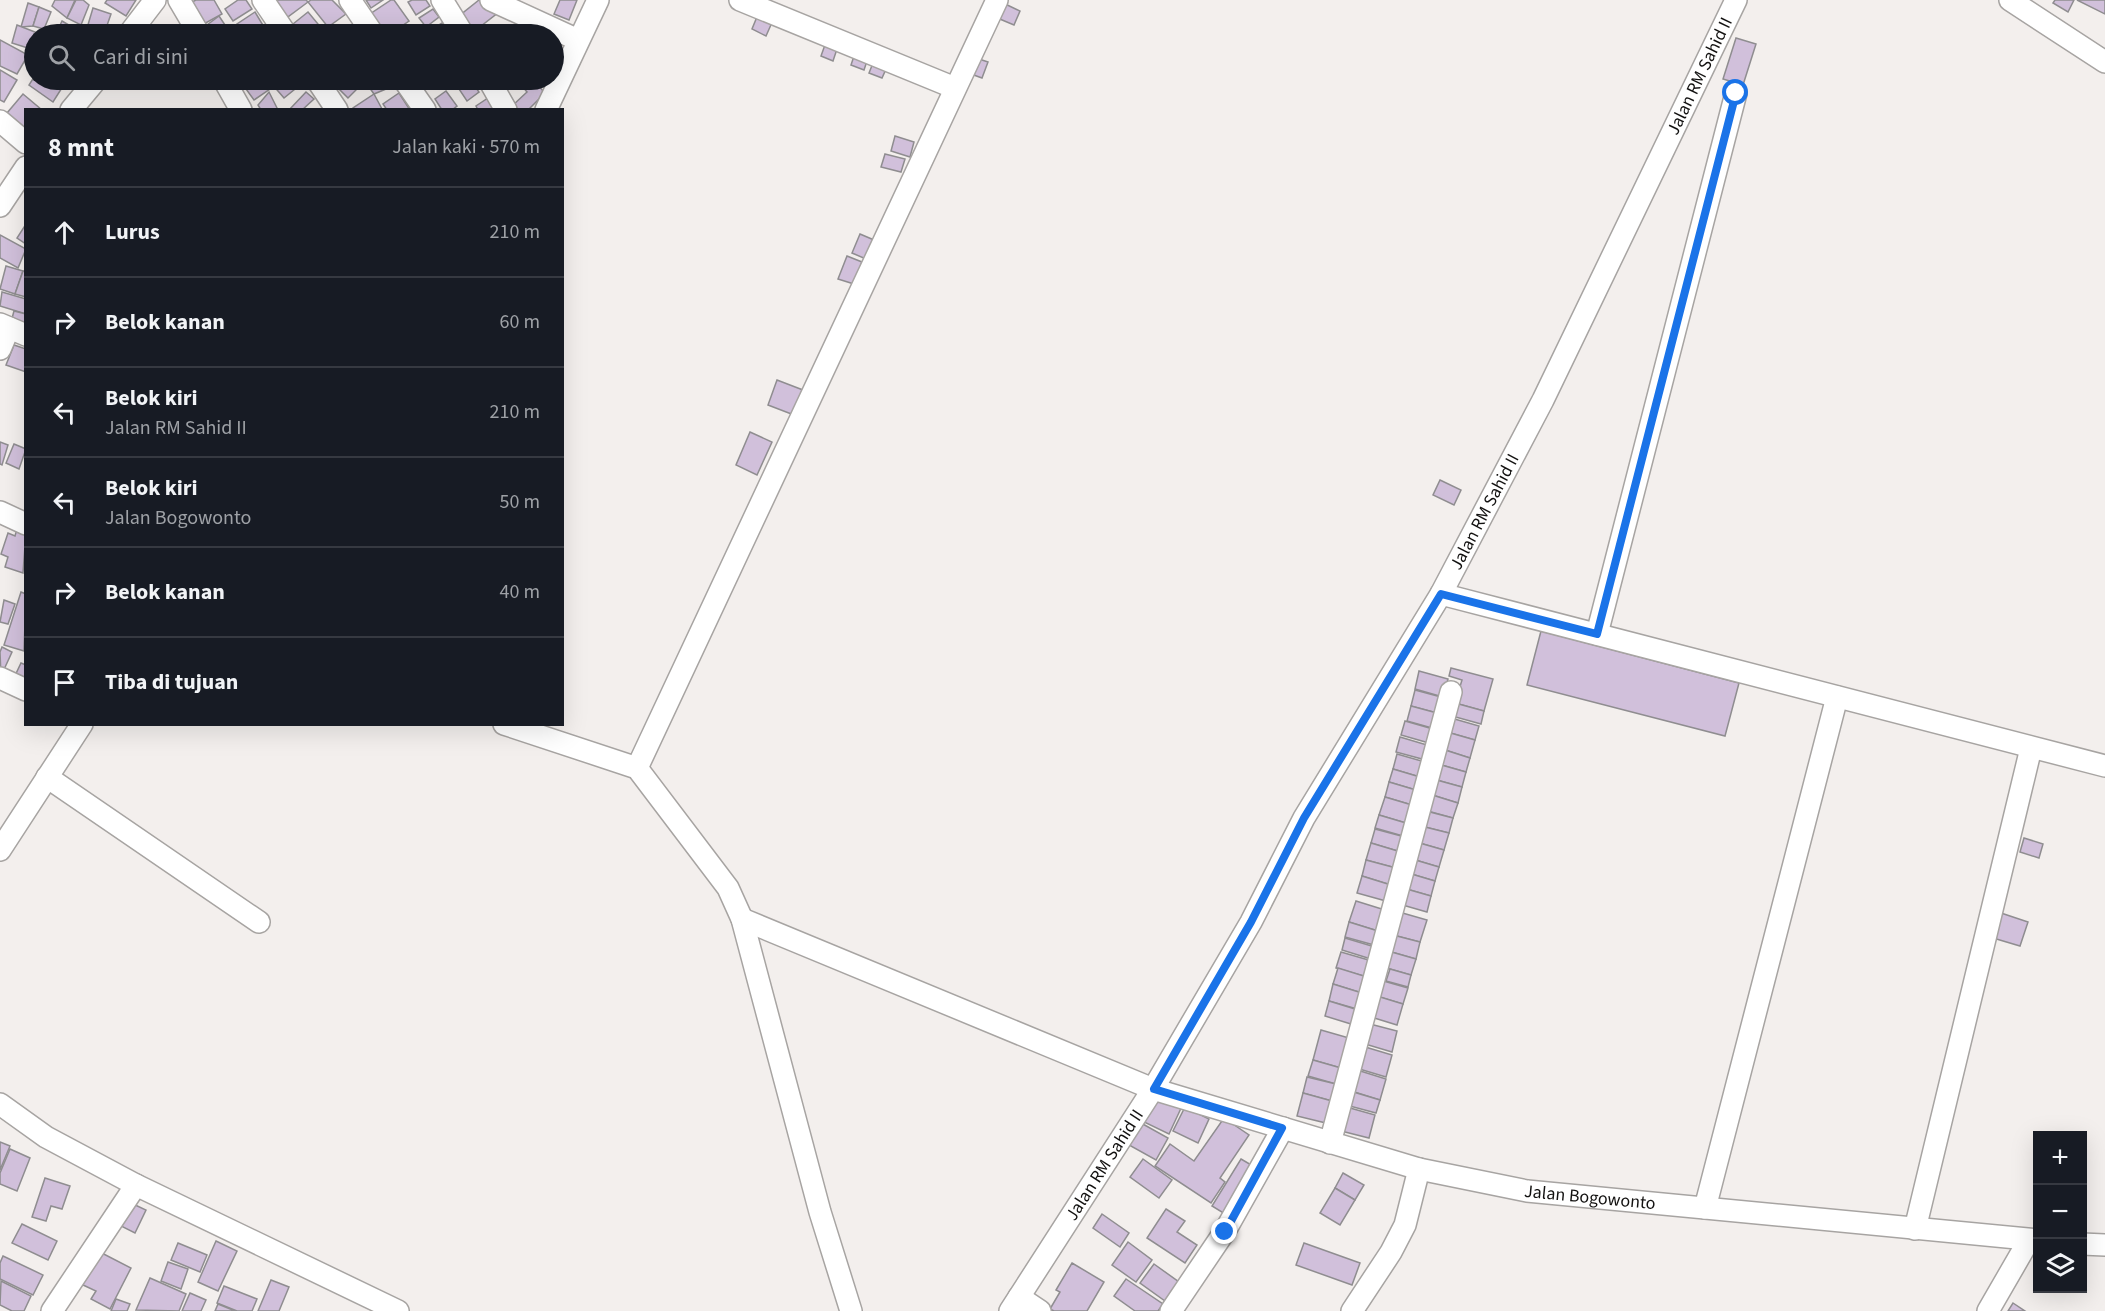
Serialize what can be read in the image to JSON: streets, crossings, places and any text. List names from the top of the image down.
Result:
{
  "streets": {
    "street": ["Jalan RM Sahid II", "Jalan Bogowonto"]
  },
  "crossings": [
    ["Jalan RM Sahid II", "Jalan Bogowonto"]
  ],
  "page": {
    "search": "Cari di sini",
    "heading": ["8 mnt", "Jalan kaki · 570 m"],
    "list": [
      ["Lurus", "210 m"],
      ["Belok kanan", "60 m"],
      ["Belok kiri", "Jalan RM Sahid II", "210 m"],
      ["Belok kiri", "Jalan Bogowonto", "50 m"],
      ["Belok kanan", "40 m"],
      "Tiba di tujuan"
    ],
    "map_buttons": ["+", "−"]
  }
}
